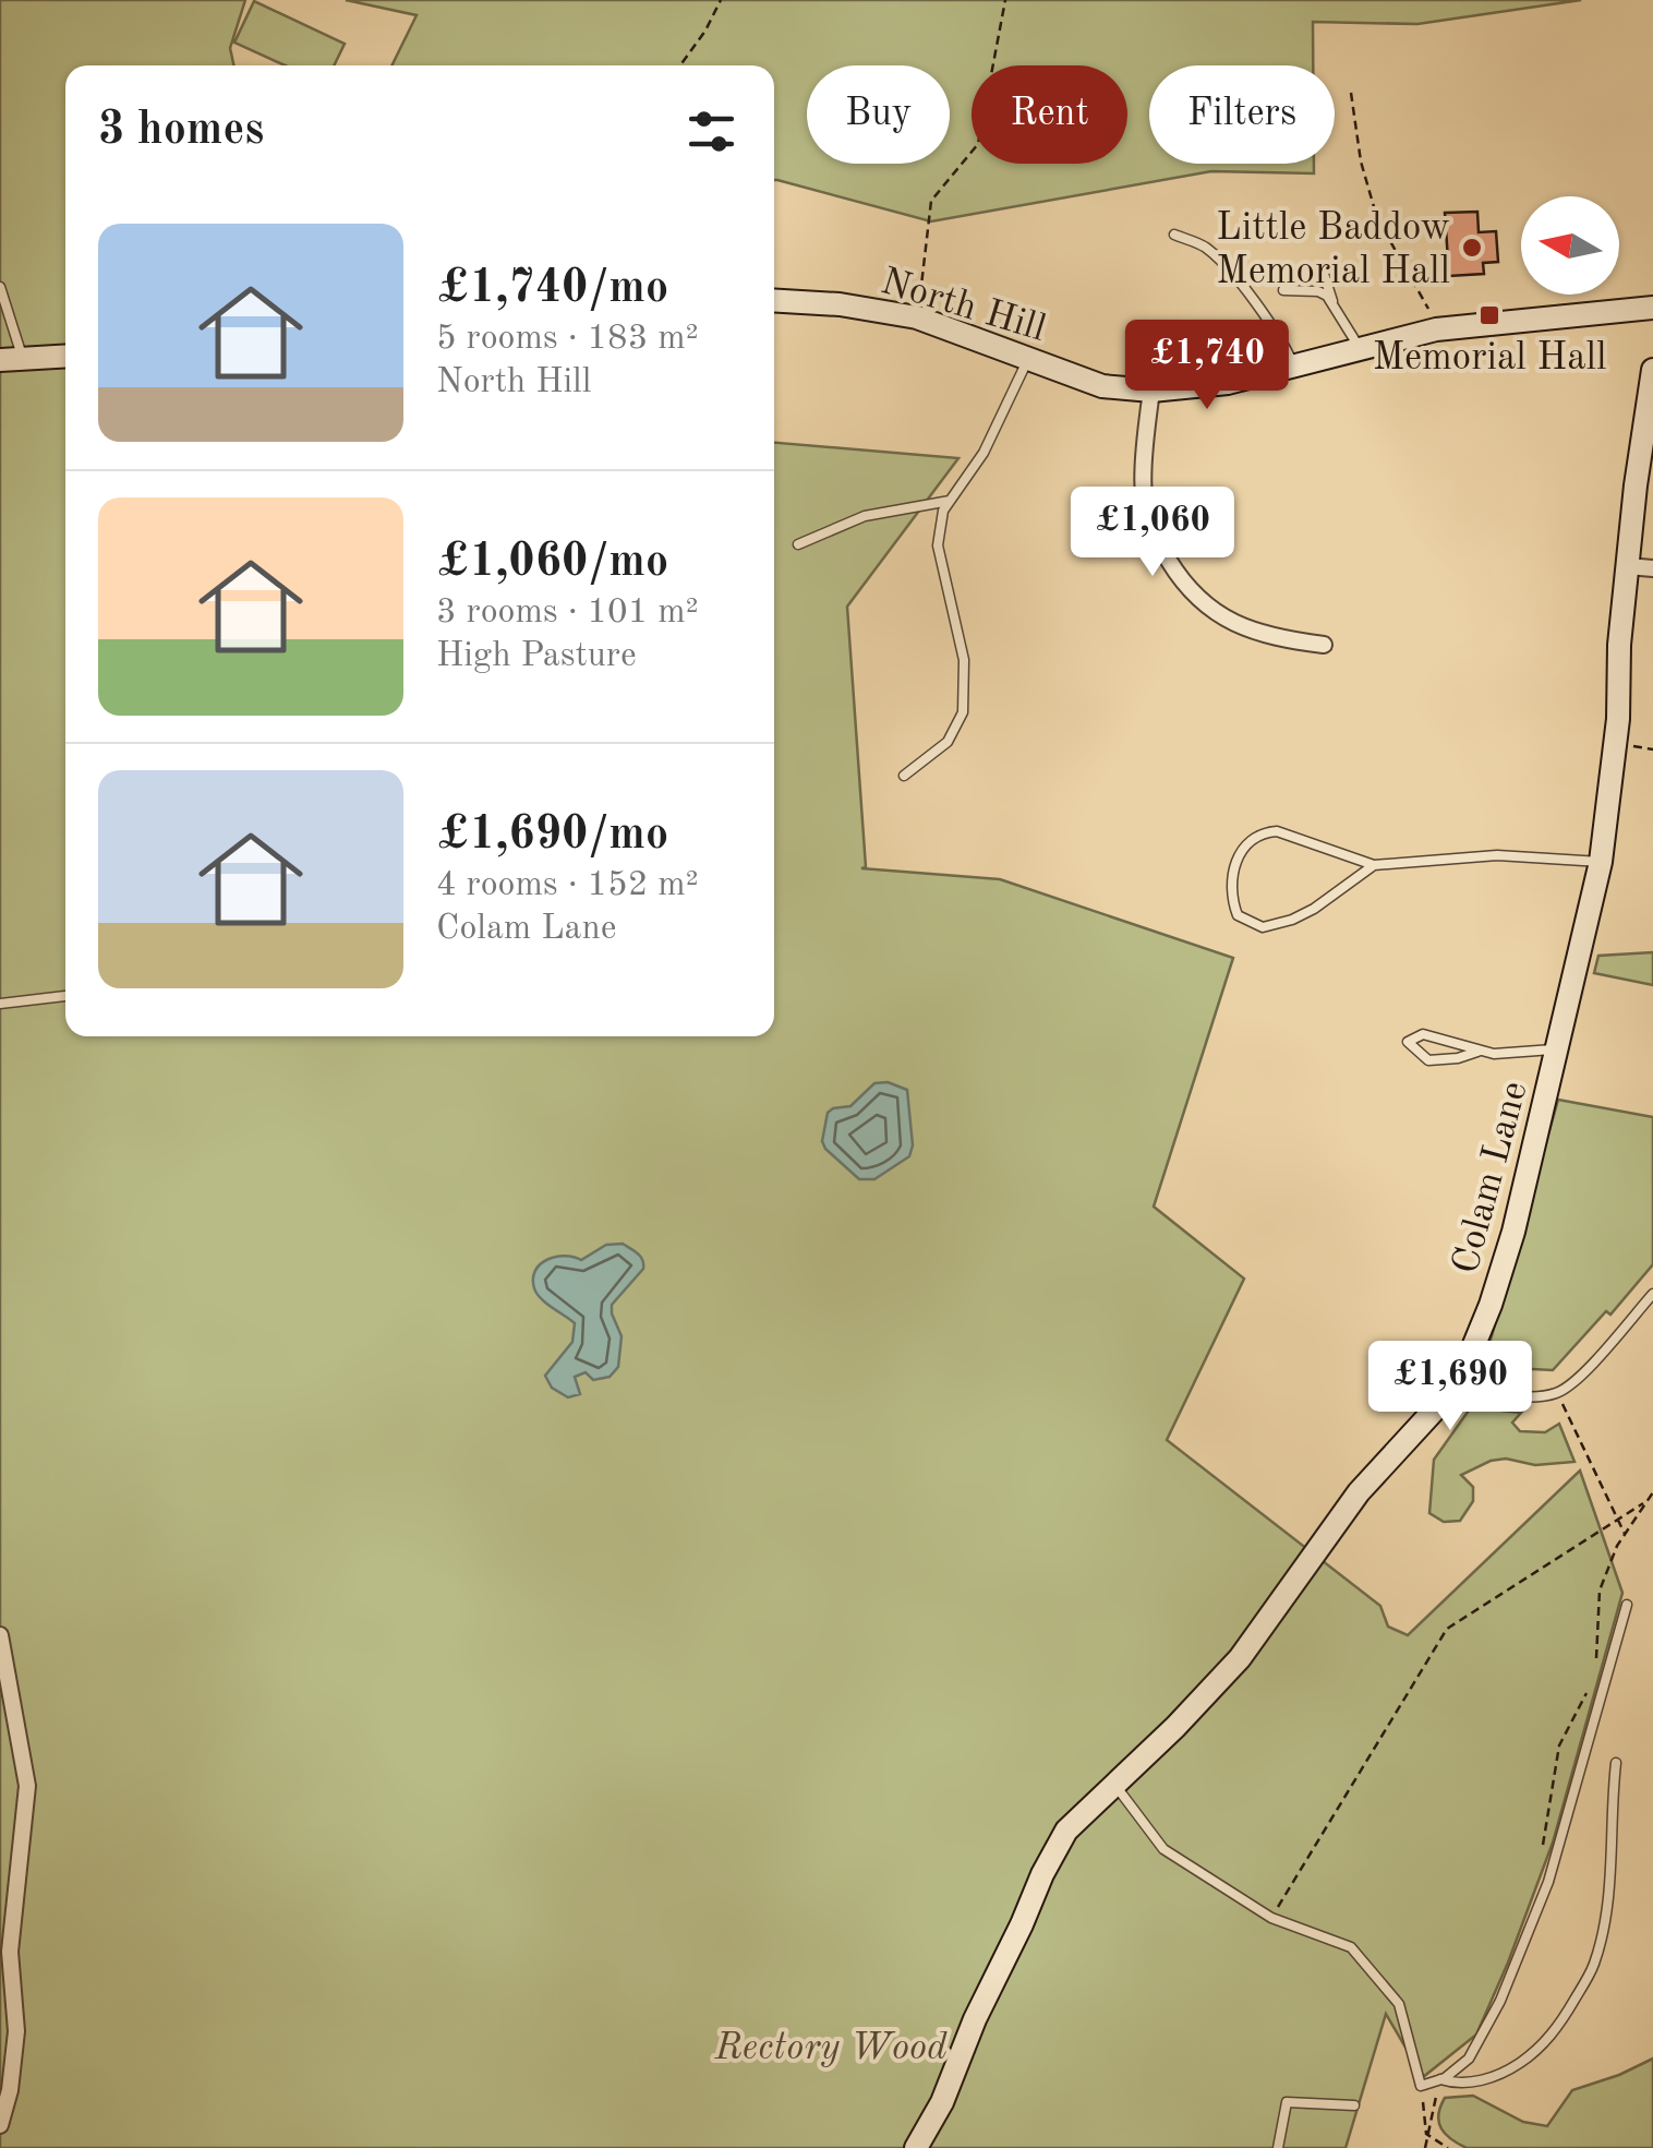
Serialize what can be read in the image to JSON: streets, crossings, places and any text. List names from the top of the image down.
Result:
{
  "streets": {
    "street": ["North Hill", "Colam Lane"]
  },
  "parks": ["Rectory Wood"],
  "places": {
    "other": ["Little Baddow Memorial Hall"],
    "transit": ["Memorial Hall"]
  },
  "north": "left",
  "page": {
    "chip": ["Buy", "Rent", "Filters"],
    "heading": "3 homes",
    "list": [
      {
        "name": "£1,740/mo",
        "note": "5 rooms · 183 m² · North Hill"
      },
      {
        "name": "£1,060/mo",
        "note": "3 rooms · 101 m² · High Pasture"
      },
      {
        "name": "£1,690/mo",
        "note": "4 rooms · 152 m² · Colam Lane"
      }
    ],
    "price": ["£1,740", "£1,060", "£1,690"]
  }
}
